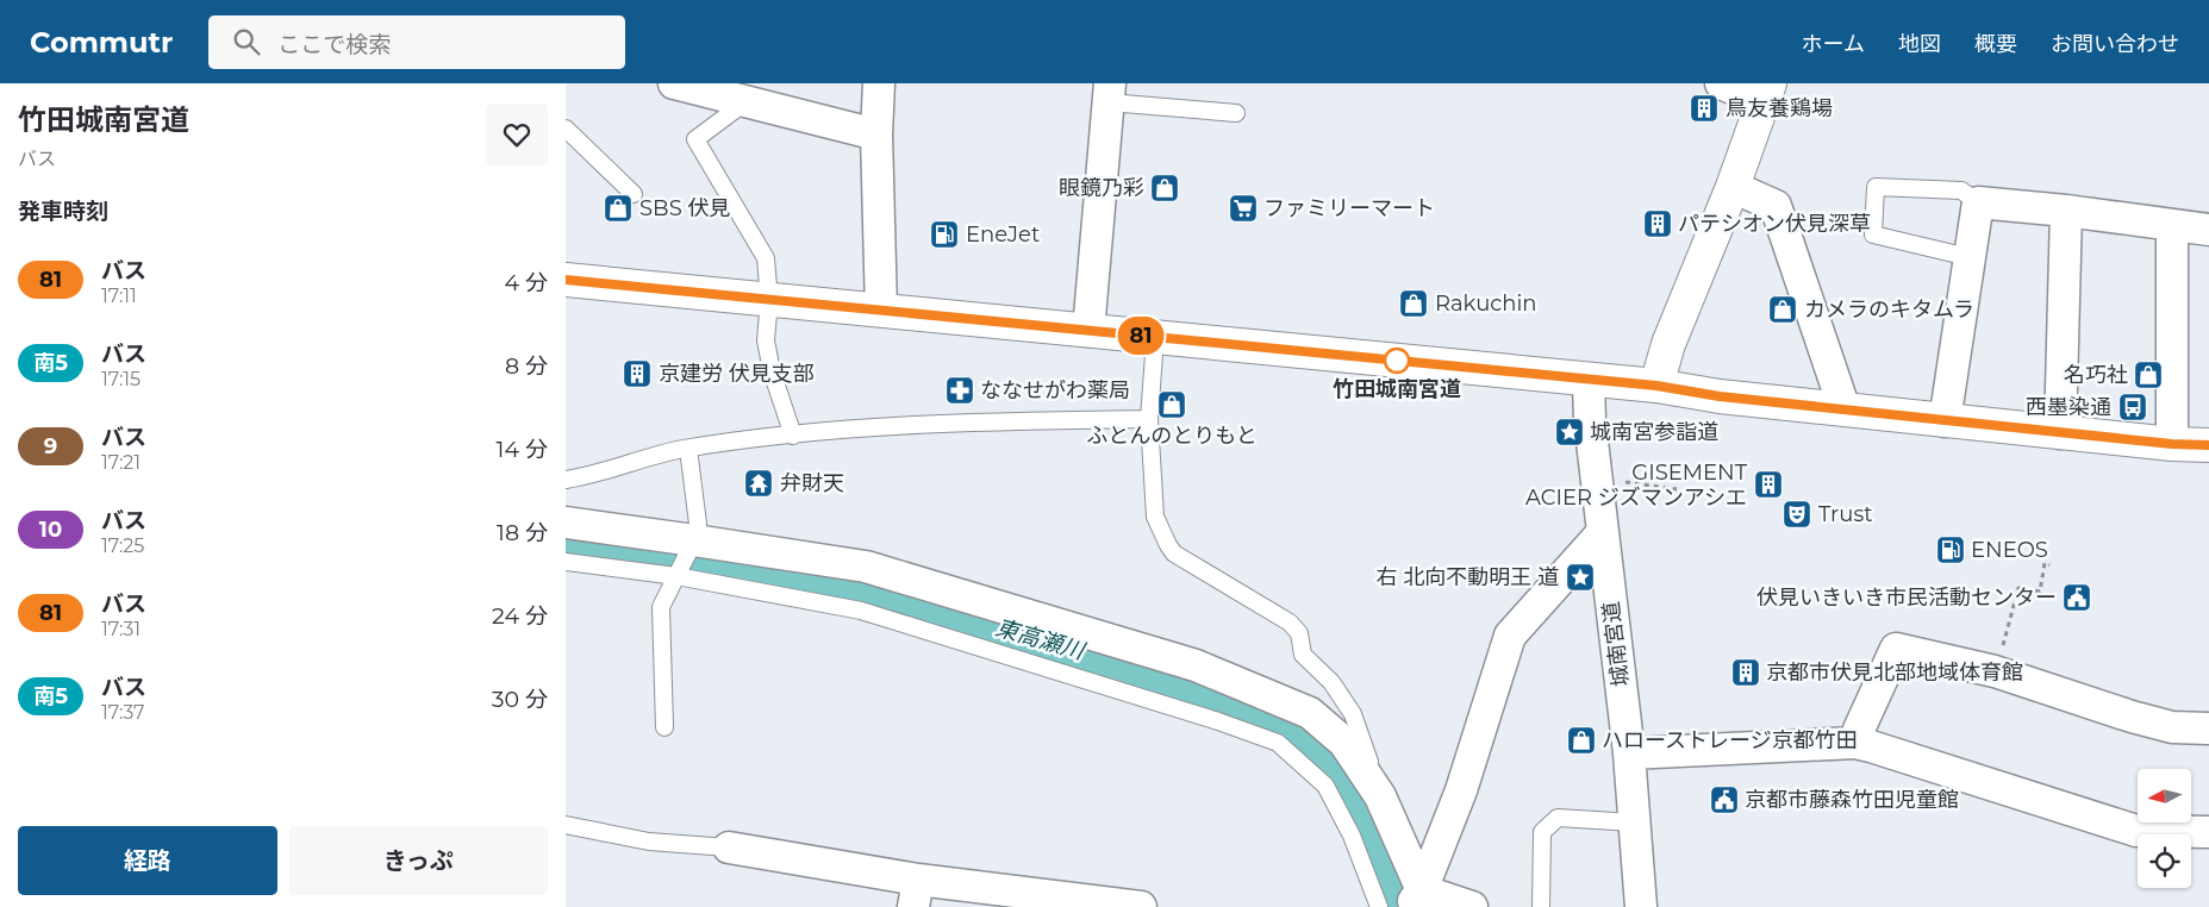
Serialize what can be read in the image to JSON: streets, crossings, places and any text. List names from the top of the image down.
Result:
{
  "streets": {
    "street": ["城南宮道"]
  },
  "water": ["東高瀬川"],
  "places": {
    "building": [
      "鳥友養鶏場",
      "パテシオン伏見深草",
      "京建労 伏見支部",
      "GISEMENT ACIER ジズマンアシエ",
      "京都市伏見北部地域体育館"
    ],
    "shop": [
      "眼鏡乃彩",
      "SBS 伏見",
      "Rakuchin",
      "カメラのキタムラ",
      "名巧社",
      "ふとんのとりもと",
      "ハローストレージ京都竹田"
    ],
    "supermarket": ["ファミリーマート"],
    "fuel station": ["EneJet", "ENEOS"],
    "other": ["竹田城南宮道"],
    "pharmacy": ["ななせがわ薬局"],
    "bus stop": ["西墨染通"],
    "place": ["城南宮参詣道", "右 北向不動明王 道"],
    "temple": ["弁財天"],
    "theatre": ["Trust"],
    "public building": ["伏見いきいき市民活動センター", "京都市藤森竹田児童館"]
  },
  "lines": ["bus line 81"],
  "north": "left",
  "page": {
    "header": "Commutr",
    "search": "ここで検索",
    "nav": [
      "ホーム",
      "地図",
      "概要",
      "お問い合わせ"
    ],
    "heading": [
      ["竹田城南宮道", "バス"],
      "発車時刻"
    ],
    "on_map": "81",
    "list": [
      {
        "mark": "81",
        "name": "バス",
        "note": "17:11",
        "value": "4 分"
      },
      {
        "mark": "南5",
        "name": "バス",
        "note": "17:15",
        "value": "8 分"
      },
      {
        "mark": "9",
        "name": "バス",
        "note": "17:21",
        "value": "14 分"
      },
      {
        "mark": "10",
        "name": "バス",
        "note": "17:25",
        "value": "18 分"
      },
      {
        "mark": "81",
        "name": "バス",
        "note": "17:31",
        "value": "24 分"
      },
      {
        "mark": "南5",
        "name": "バス",
        "note": "17:37",
        "value": "30 分"
      }
    ],
    "buttons": ["経路", "きっぷ"]
  }
}
